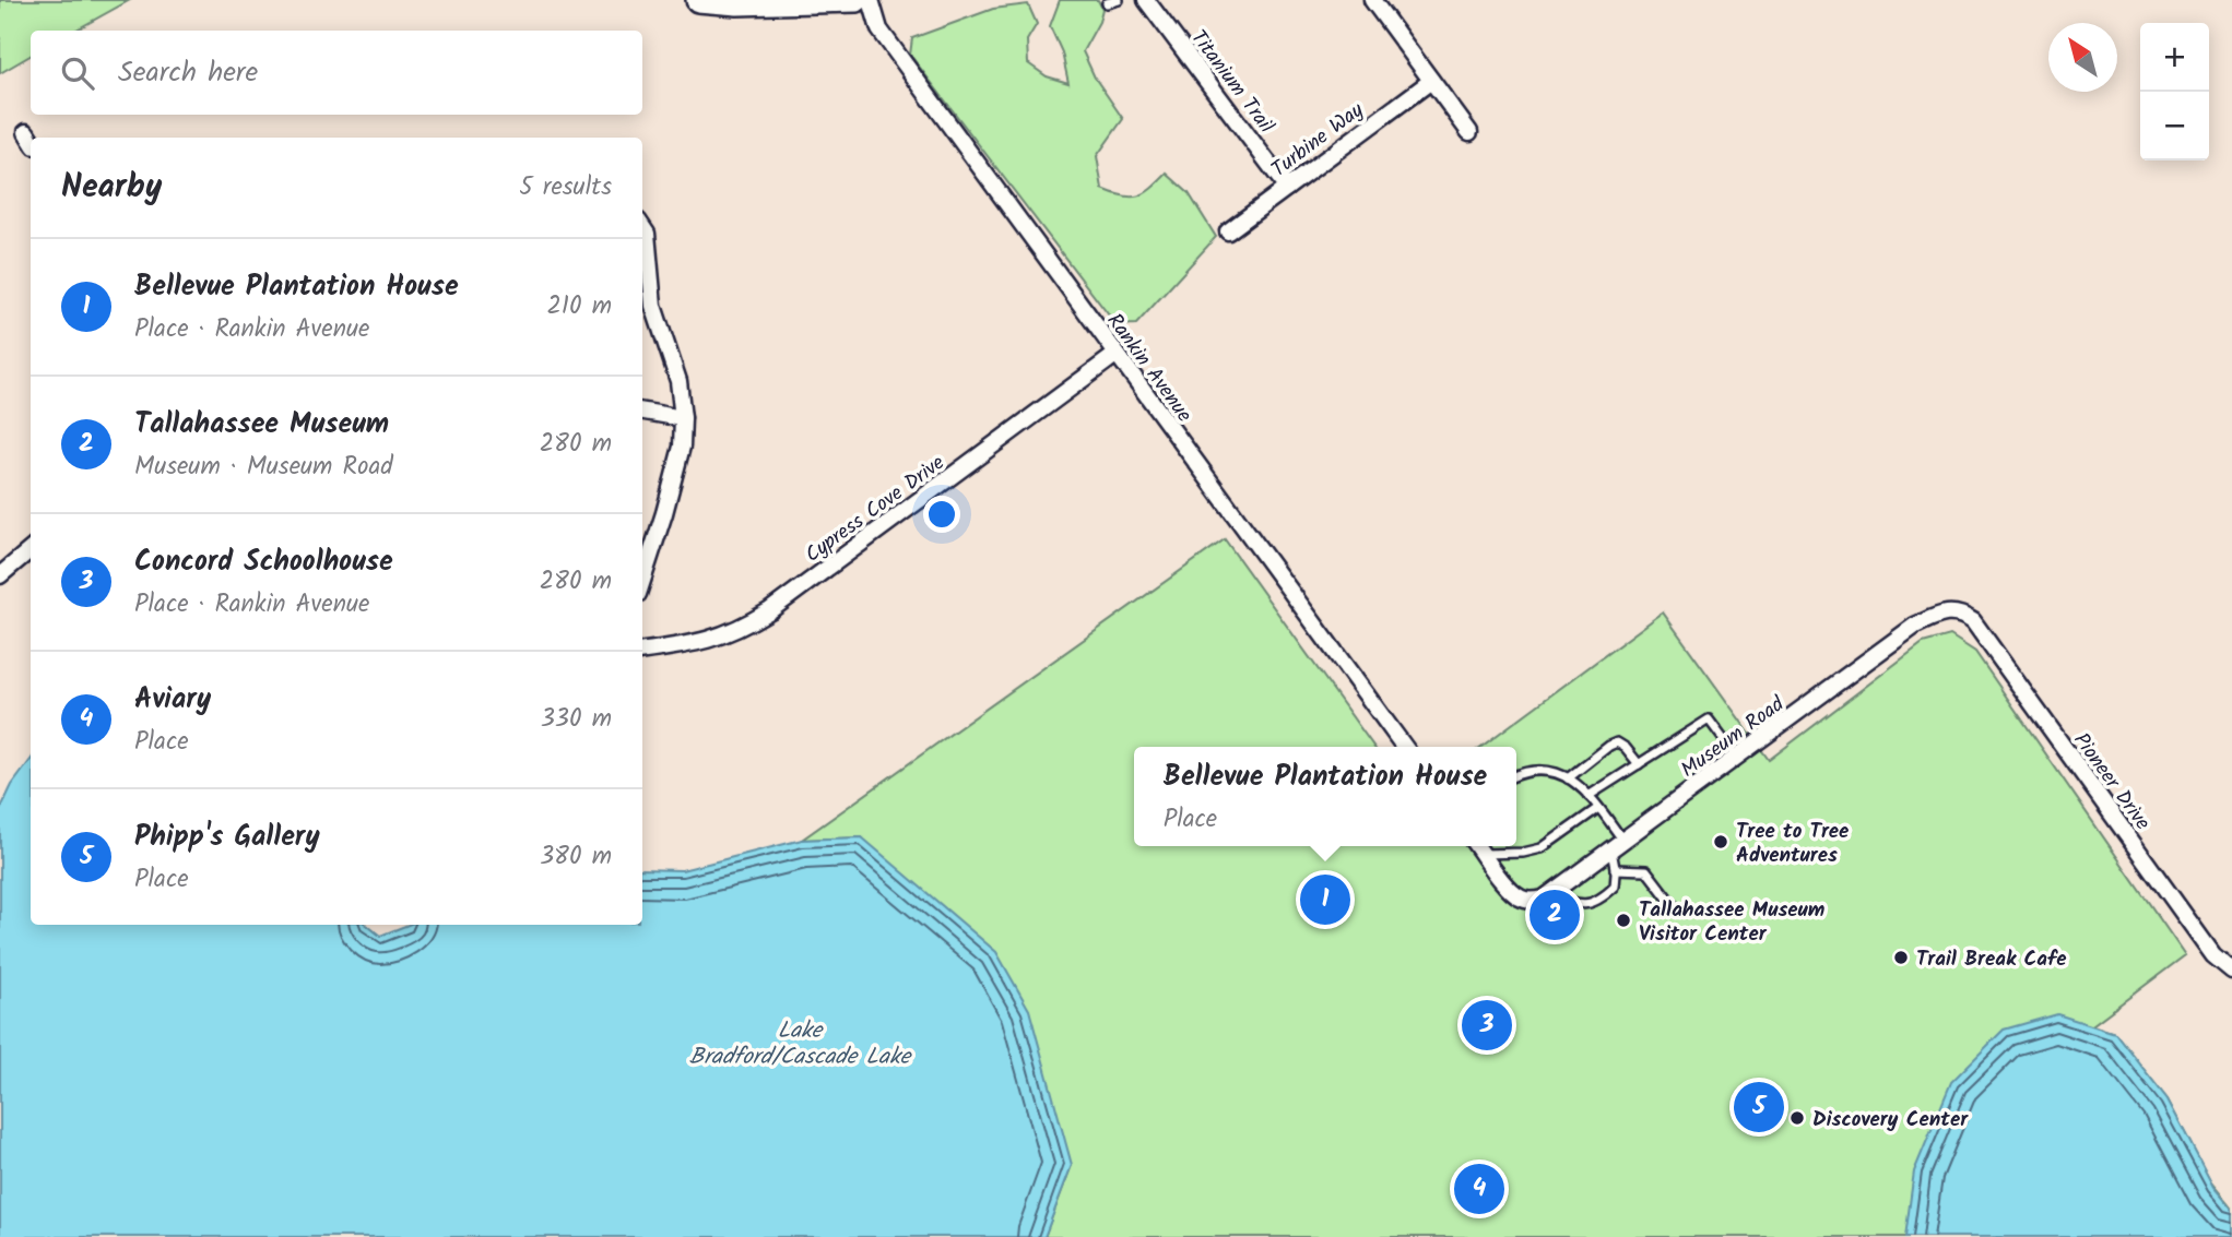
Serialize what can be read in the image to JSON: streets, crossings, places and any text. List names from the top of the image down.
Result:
{
  "streets": {
    "street": [
      "Titanium Trail",
      "Turbine Way",
      "Rankin Avenue",
      "Cypress Cove Drive",
      "Museum Road",
      "Pioneer Drive"
    ]
  },
  "crossings": [
    ["Titanium Trail", "Turbine Way"],
    ["Rankin Avenue", "Cypress Cove Drive"],
    ["Museum Road", "Pioneer Drive"]
  ],
  "water": ["Lake Bradford/Cascade Lake"],
  "places": [
    "Tree to Tree Adventures",
    "Tallahassee Museum Visitor Center",
    "Trail Break Cafe",
    "Discovery Center"
  ],
  "north": "top left",
  "page": {
    "map_buttons": ["+", "−"],
    "search": "Search here",
    "heading": ["Nearby", "5 results"],
    "list": [
      {
        "mark": "1",
        "name": "Bellevue Plantation House",
        "note": "Place · Rankin Avenue",
        "value": "210 m"
      },
      {
        "mark": "2",
        "name": "Tallahassee Museum",
        "note": "Museum · Museum Road",
        "value": "280 m"
      },
      {
        "mark": "3",
        "name": "Concord Schoolhouse",
        "note": "Place · Rankin Avenue",
        "value": "280 m"
      },
      {
        "mark": "4",
        "name": "Aviary",
        "note": "Place",
        "value": "330 m"
      },
      {
        "mark": "5",
        "name": "Phipp's Gallery",
        "note": "Place",
        "value": "380 m"
      }
    ],
    "popup": ["Bellevue Plantation House", "Place"],
    "pins": [
      "1",
      "2",
      "3",
      "5",
      "4"
    ]
  }
}
